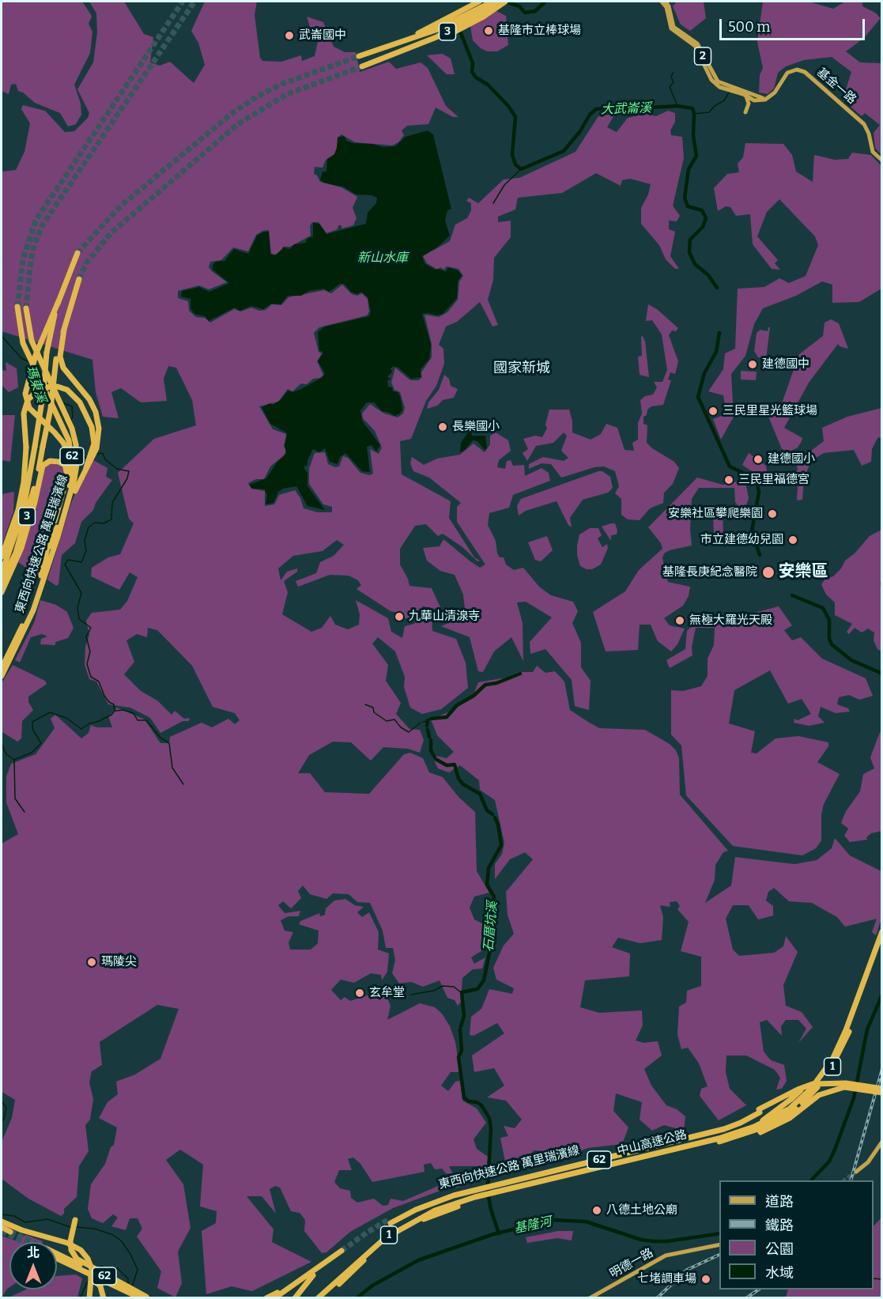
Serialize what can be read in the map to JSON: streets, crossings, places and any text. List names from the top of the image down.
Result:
{
  "streets": {
    "highway": [
      "3",
      "62",
      "東西向快速公路 萬里瑞濱線",
      "1",
      "中山高速公路"
    ],
    "main road": ["2", "基金一路", "明德一路"]
  },
  "crossings": [
    ["2", "基金一路"]
  ],
  "districts": ["國家新城", "安樂區"],
  "water": [
    "大武崙溪",
    "新山水庫",
    "瑪東溪",
    "石厝坑溪",
    "基隆河"
  ],
  "places": [
    "基隆市立棒球場",
    "武崙國中",
    "建德國中",
    "三民里星光籃球場",
    "長樂國小",
    "建德國小",
    "三民里福德宮",
    "安樂社區攀爬樂園",
    "市立建德幼兒園",
    "基隆長庚紀念醫院",
    "九華山清湶寺",
    "無極大羅光天殿",
    "瑪陵尖",
    "玄牟堂",
    "八德土地公廟",
    "七堵調車場"
  ],
  "legend": [
    "道路",
    "鐵路",
    "公園",
    "水域"
  ],
  "scale_bar": "500 m",
  "north": "top"
}
